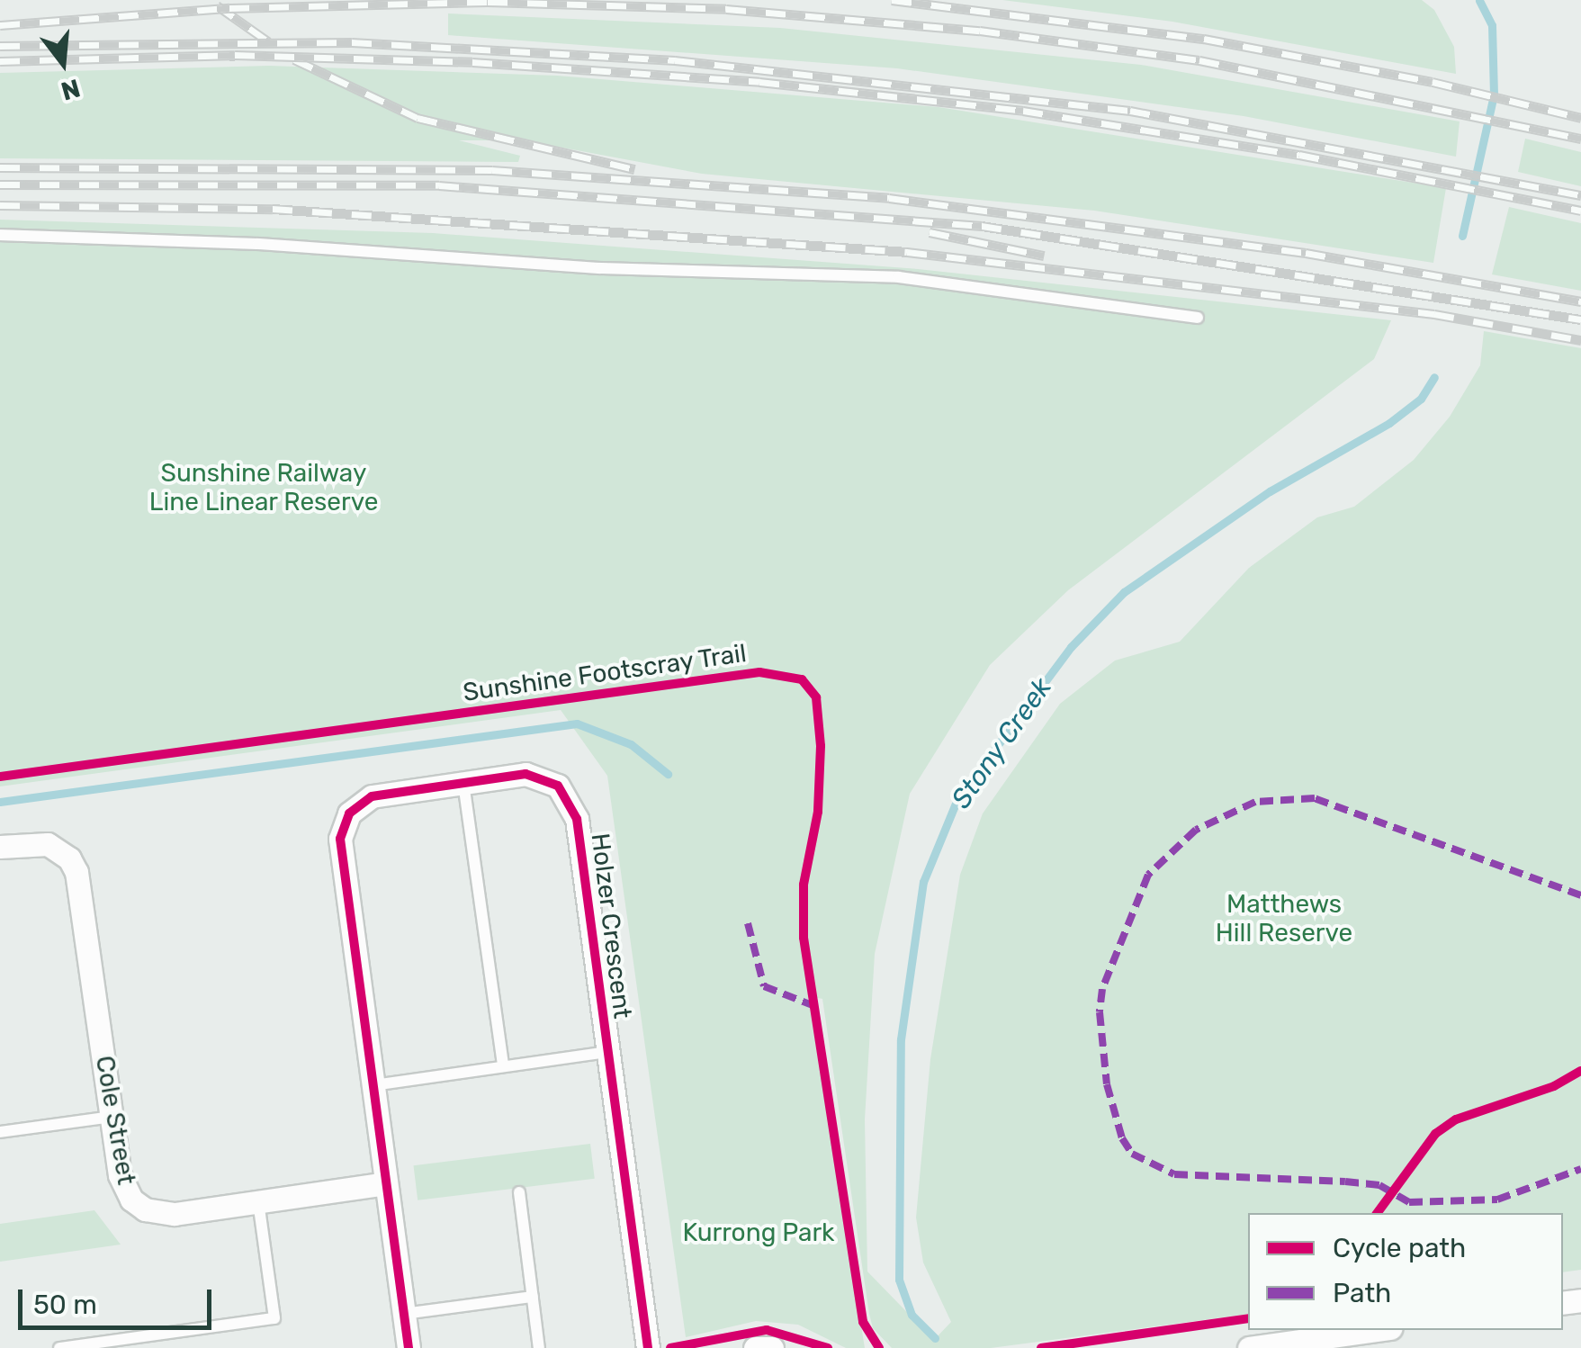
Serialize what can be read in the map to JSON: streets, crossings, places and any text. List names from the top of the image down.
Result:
{
  "streets": {
    "street": ["Holzer Crescent", "Cole Street"],
    "cycle path": ["Sunshine Footscray Trail"]
  },
  "crossings": [
    ["Holzer Crescent", "Cole Street"]
  ],
  "water": ["Stony Creek"],
  "parks": ["Sunshine Railway Line Linear Reserve", "Matthews Hill Reserve", "Kurrong Park"],
  "legend": ["Cycle path", "Path"],
  "scale_bar": "50 m",
  "north": "bottom"
}
